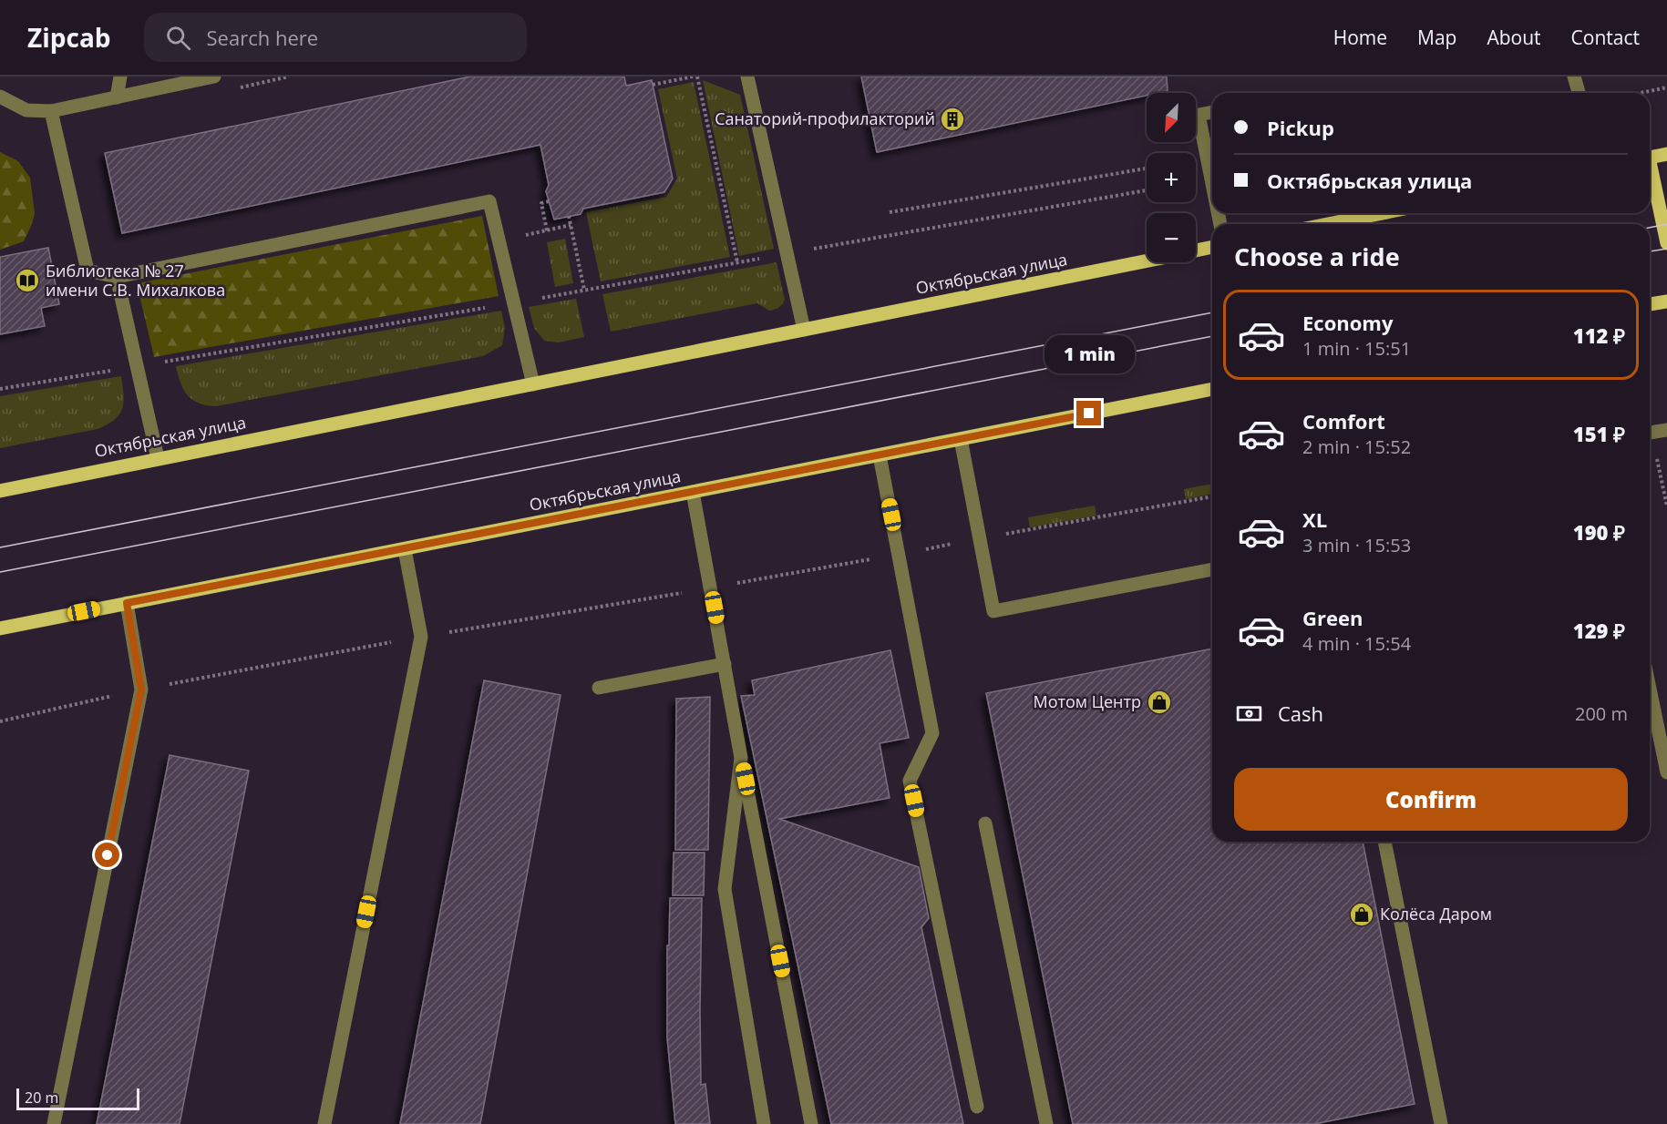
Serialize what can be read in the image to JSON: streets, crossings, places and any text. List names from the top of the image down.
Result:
{
  "streets": {
    "main road": ["Октябрьская улица"]
  },
  "places": {
    "building": ["Санаторий-профилакторий"],
    "library": ["Библиотека № 27 имени С.В. Михалкова"],
    "shop": ["Мотом Центр", "Колёса Даром"]
  },
  "scale_bar": "20 m",
  "north": "bottom left",
  "page": {
    "header": "Zipcab",
    "search": "Search here",
    "nav": [
      "Home",
      "Map",
      "About",
      "Contact"
    ],
    "map_buttons": ["+", "−"],
    "banner": ["Pickup", "Октябрьская улица"],
    "heading": "Choose a ride",
    "list": [
      {
        "name": "Economy",
        "note": "1 min · 15:51",
        "value": "112 ₽"
      },
      {
        "name": "Comfort",
        "note": "2 min · 15:52",
        "value": "151 ₽"
      },
      {
        "name": "XL",
        "note": "3 min · 15:53",
        "value": "190 ₽"
      },
      {
        "name": "Green",
        "note": "4 min · 15:54",
        "value": "129 ₽"
      }
    ],
    "bubble": "1 min",
    "pay": ["Cash", "200 m"],
    "buttons": "Confirm",
    "scale": "20 m"
  }
}
